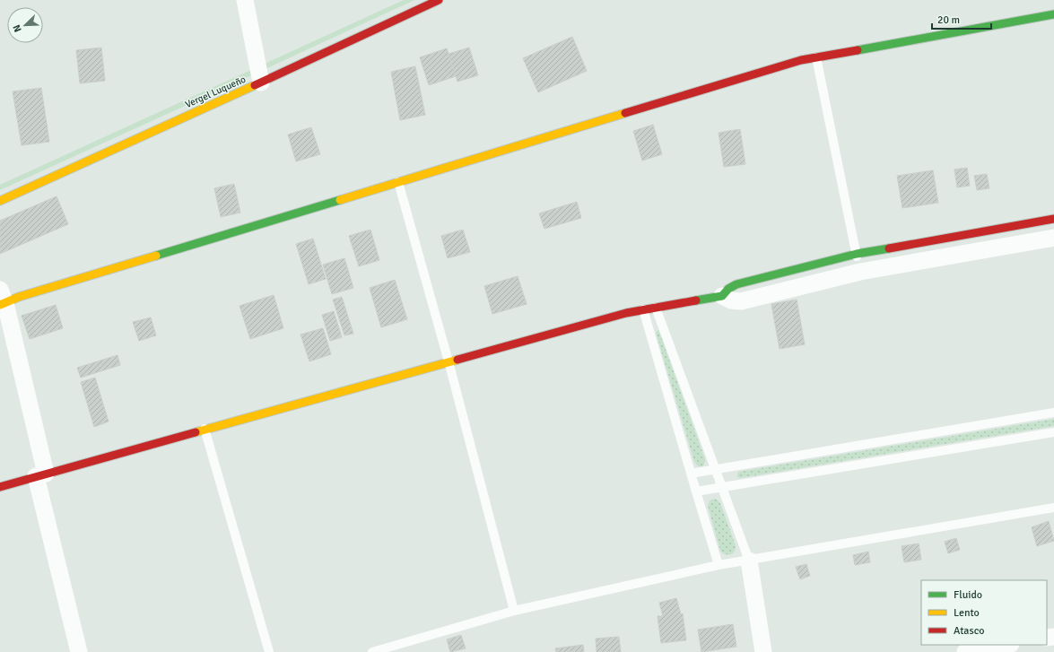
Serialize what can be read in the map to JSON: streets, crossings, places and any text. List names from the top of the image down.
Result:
{
  "streets": {
    "street": ["Vergel Luqueño"]
  },
  "legend": ["Fluido", "Lento", "Atasco"],
  "scale_bar": "20 m",
  "north": "bottom left"
}
